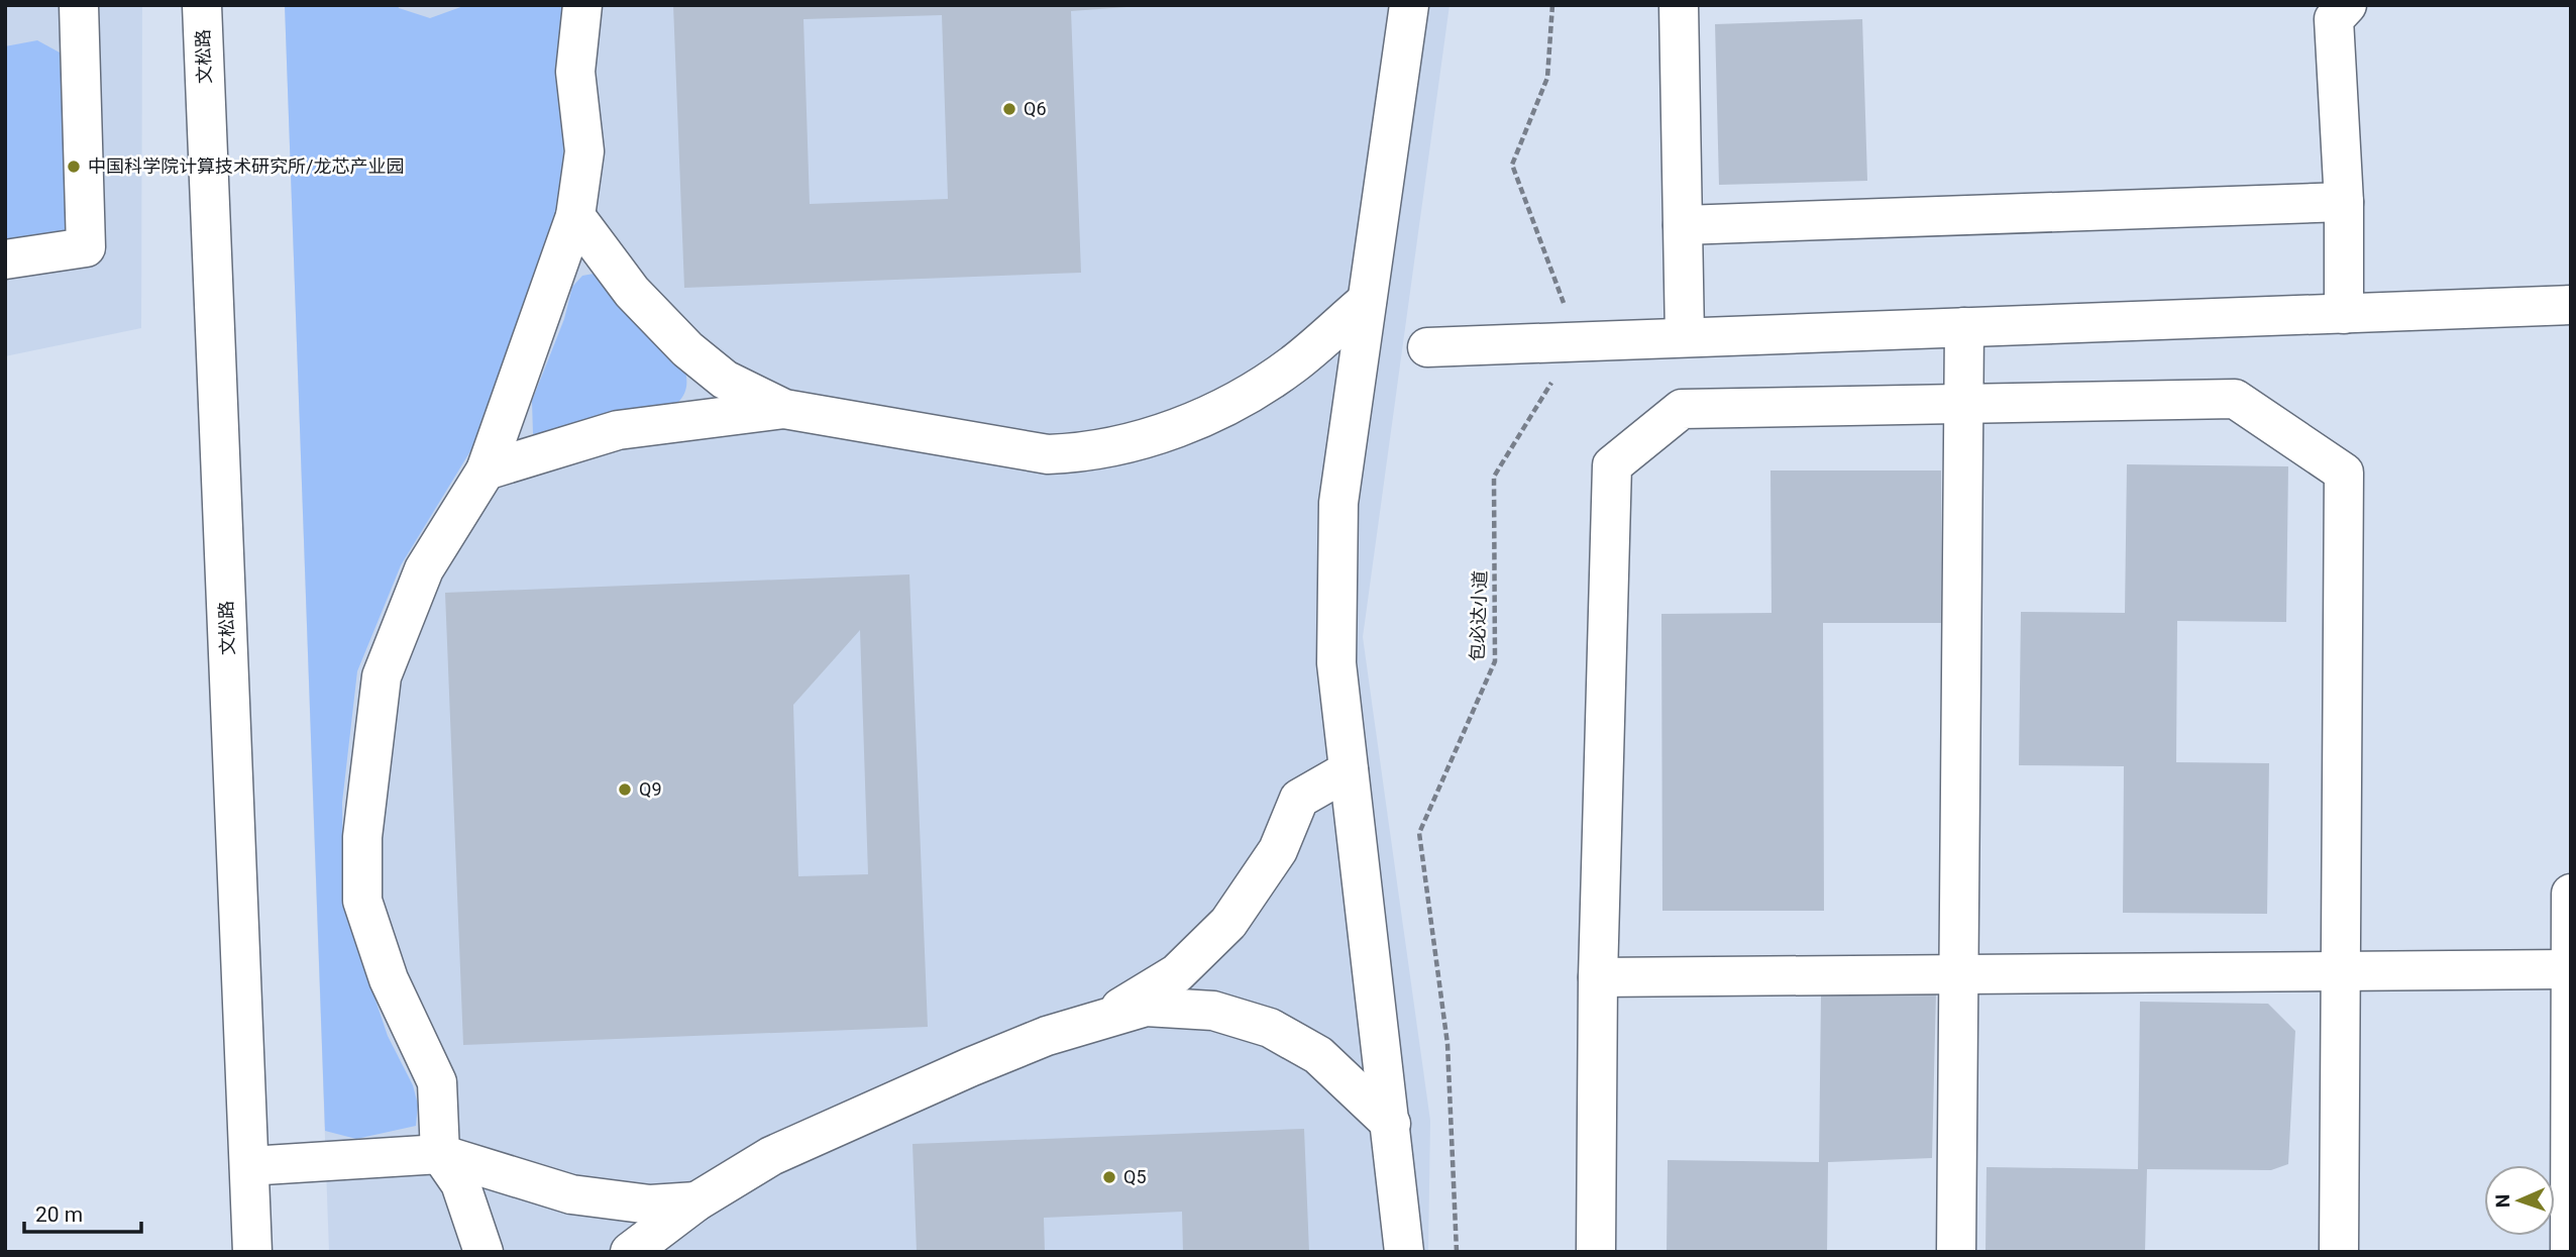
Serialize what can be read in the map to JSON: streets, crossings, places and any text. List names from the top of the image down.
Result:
{
  "streets": {
    "street": ["文松路"],
    "path": ["包必达小道"]
  },
  "places": [
    "Q6",
    "中国科学院计算技术研究所/龙芯产业园",
    "Q9",
    "Q5"
  ],
  "scale_bar": "20 m",
  "north": "left"
}
